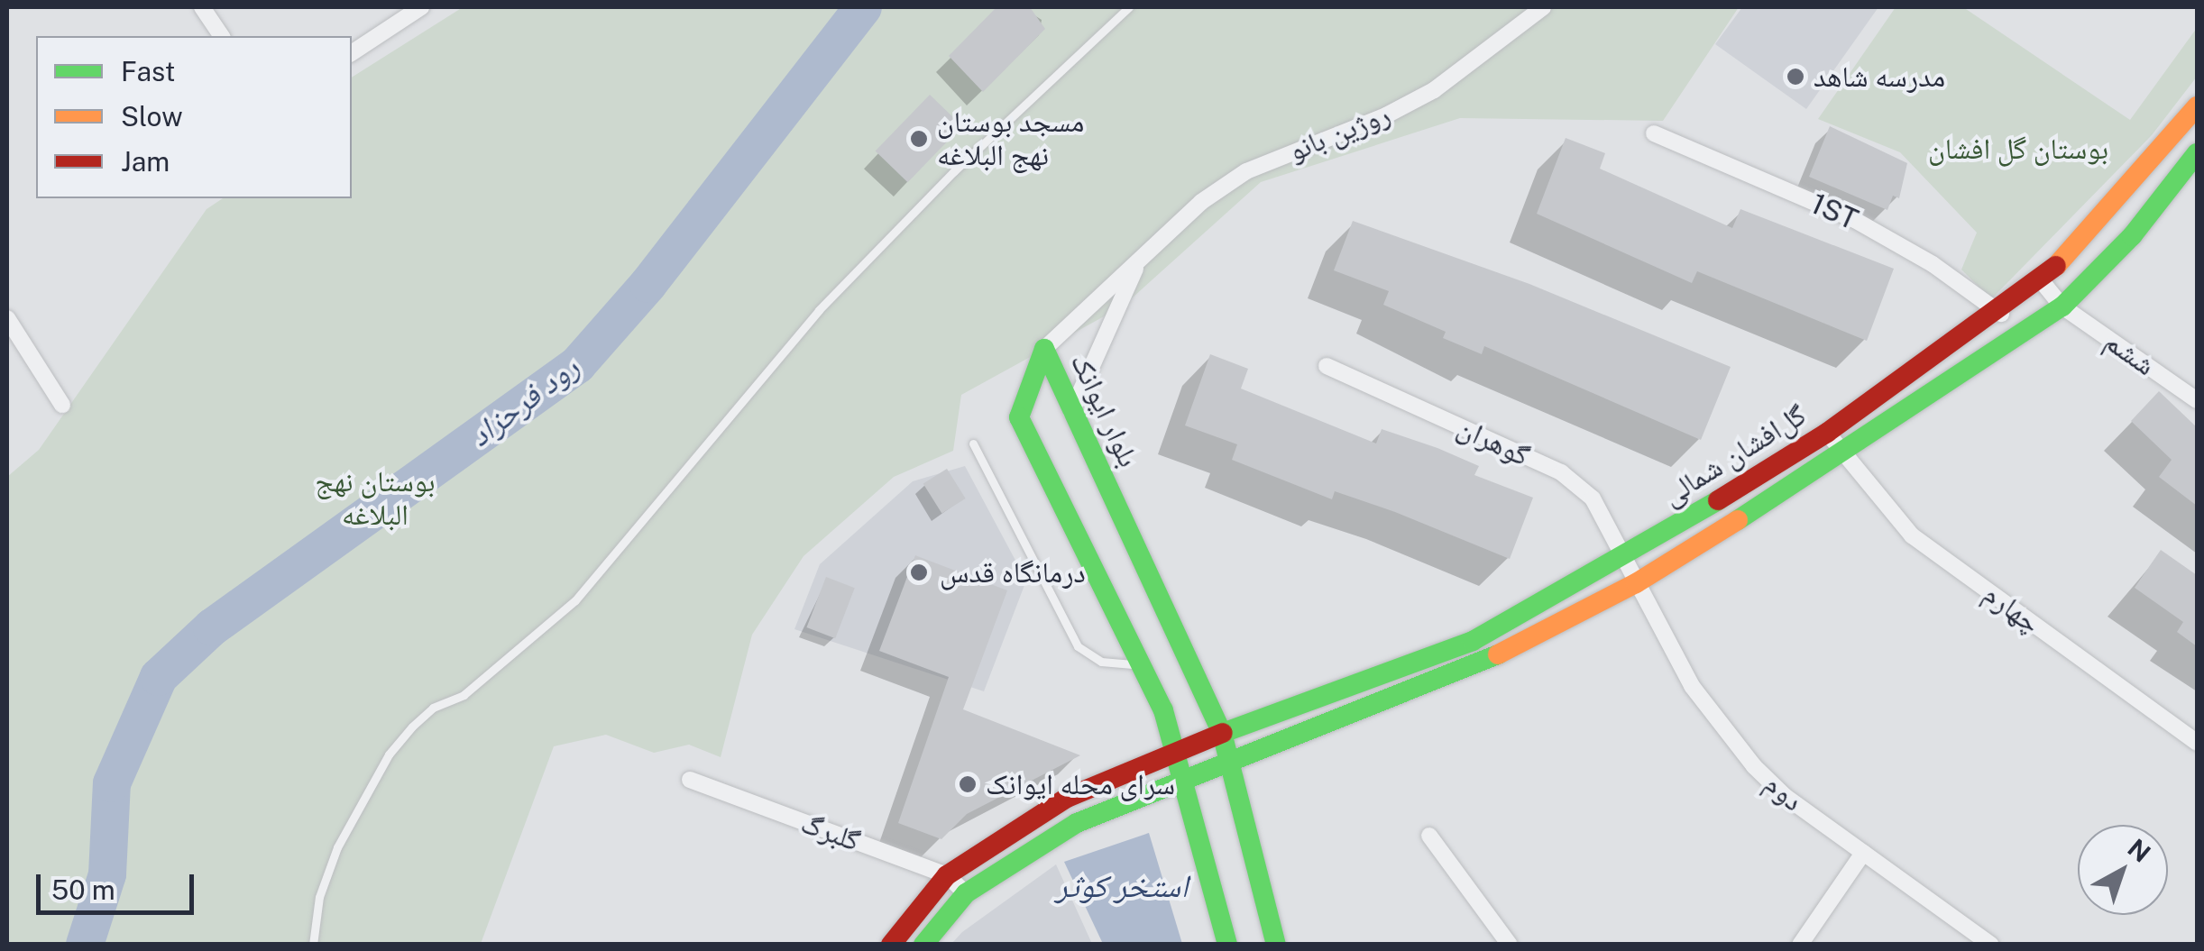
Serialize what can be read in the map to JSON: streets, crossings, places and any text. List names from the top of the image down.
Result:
{
  "streets": {
    "main road": ["بلوار ایوانک", "گل‌افشان شمالی"],
    "street": [
      "روژین بانو",
      "1ST",
      "ششم",
      "گوهران",
      "چهارم",
      "دوم",
      "گلبرگ"
    ]
  },
  "crossings": [
    ["روژین بانو", "بلوار ایوانک"],
    ["1ST", "گل‌افشان شمالی"],
    ["ششم", "گل‌افشان شمالی"],
    ["بلوار ایوانک", "گل‌افشان شمالی"],
    ["گوهران", "گل‌افشان شمالی"],
    ["گوهران", "دوم"],
    ["گل‌افشان شمالی", "چهارم"],
    ["گل‌افشان شمالی", "دوم"],
    ["گل‌افشان شمالی", "گلبرگ"]
  ],
  "water": ["رود فرحزاد", "استخر کوثر"],
  "parks": ["بوستان گل افشان", "بوستان نهج البلاغه"],
  "places": [
    "مدرسه شاهد",
    "مسجد بوستان نهج البلاغه",
    "درمانگاه قدس",
    "سرای محله ایوانک"
  ],
  "legend": ["Fast", "Slow", "Jam"],
  "scale_bar": "50 m",
  "north": "top right"
}
